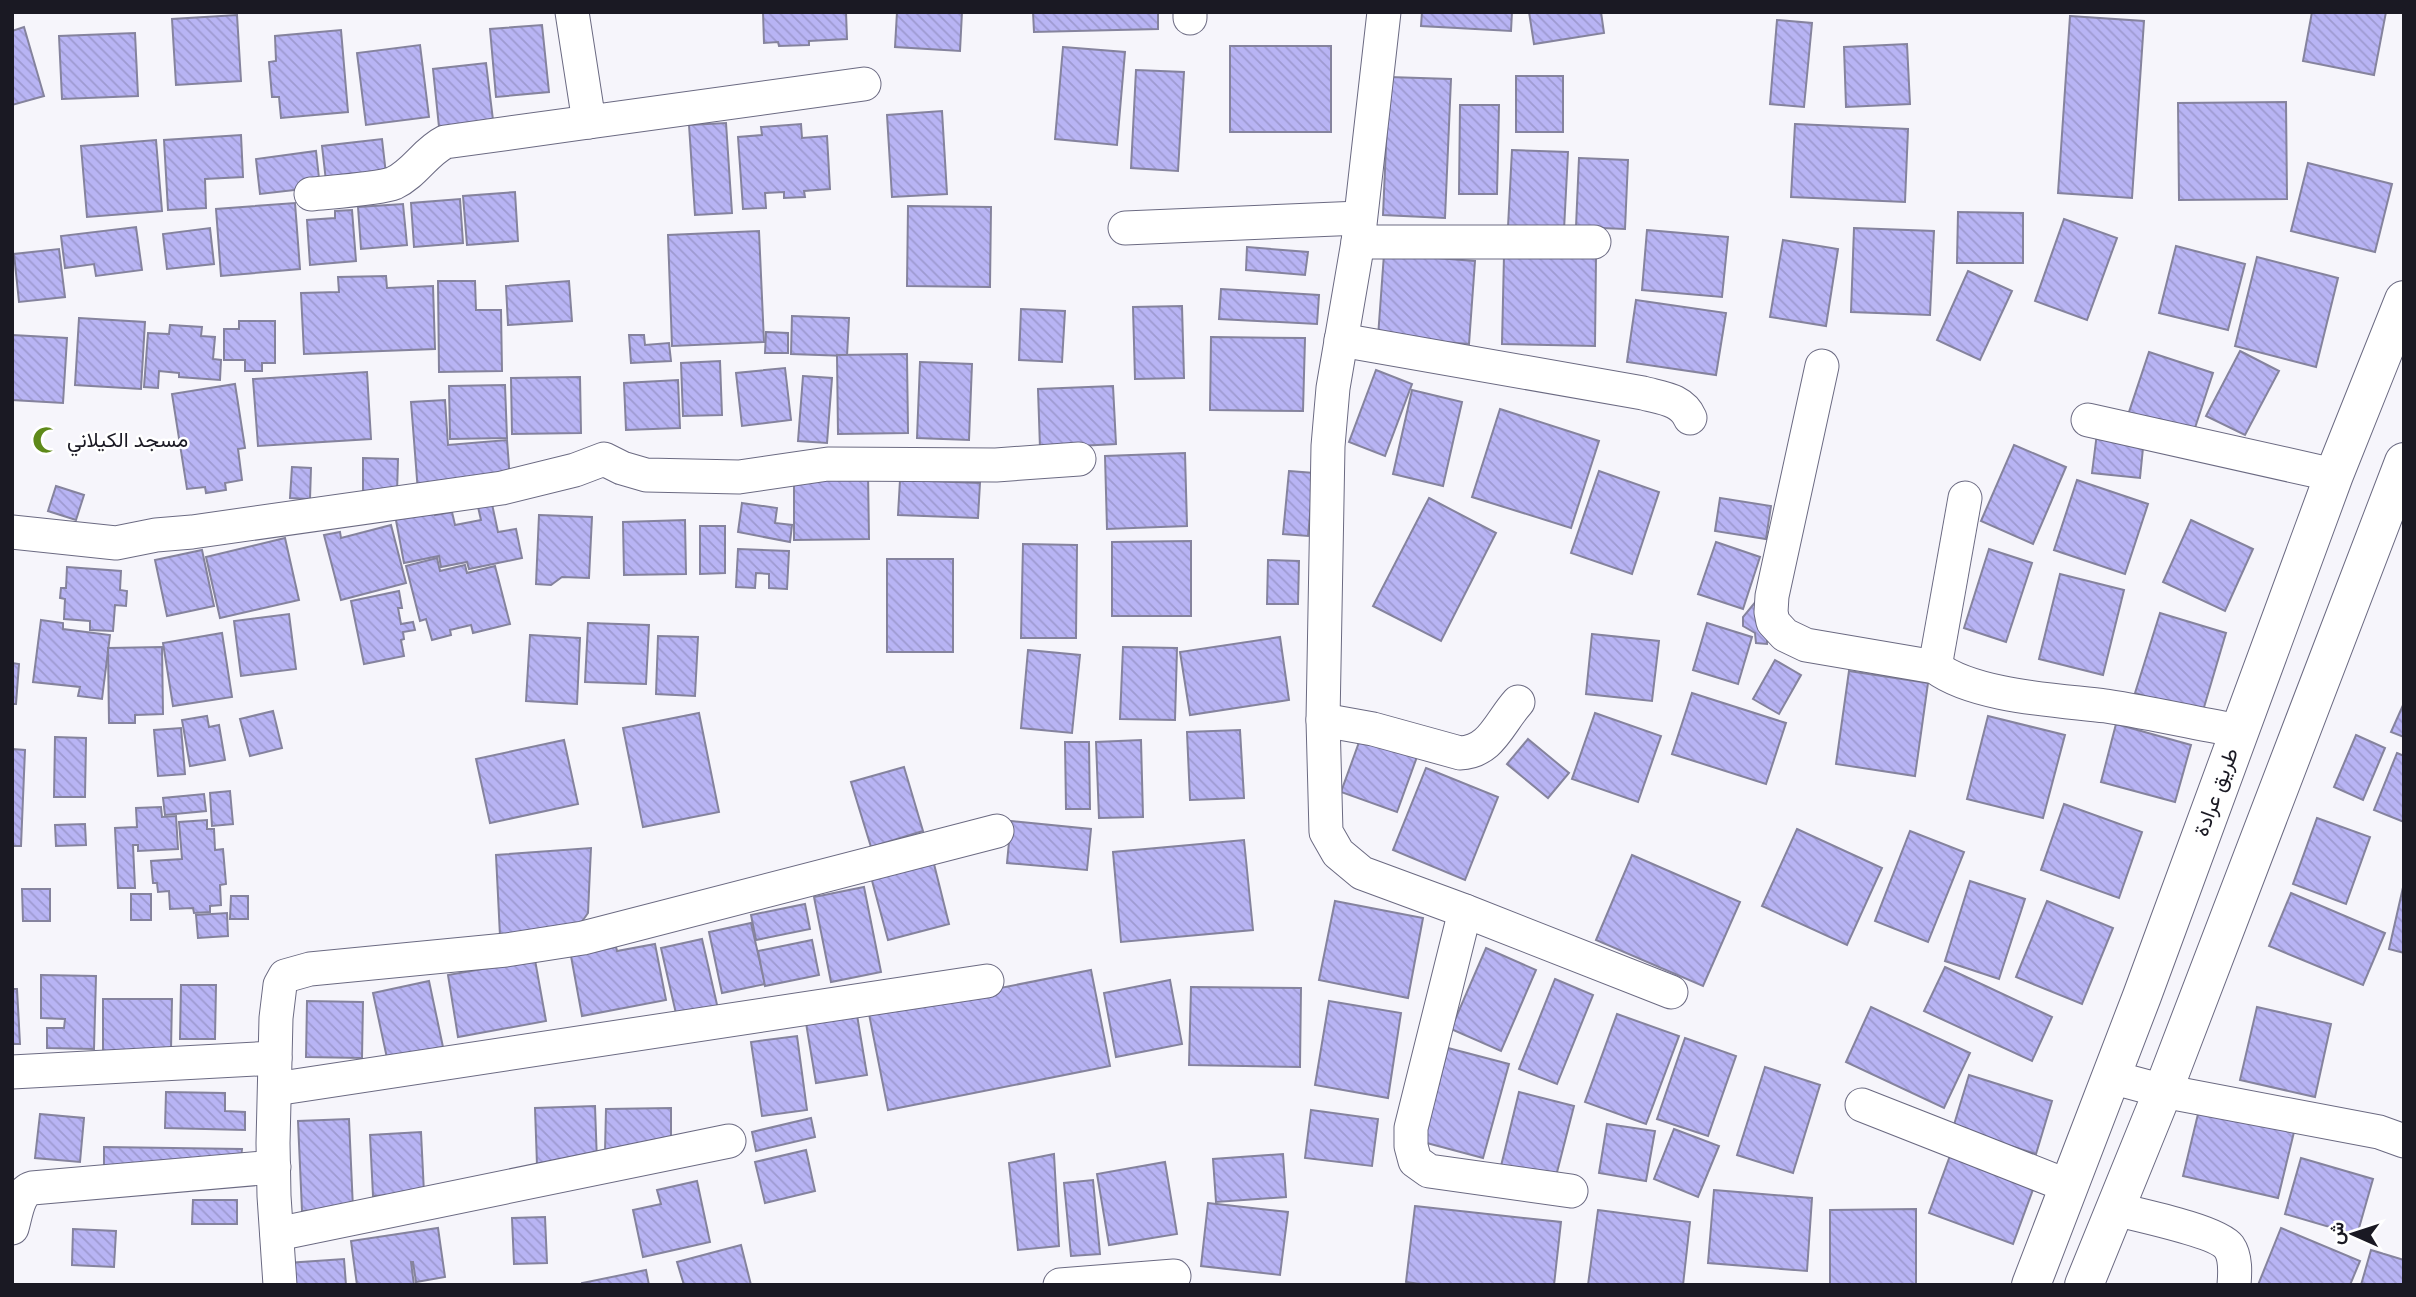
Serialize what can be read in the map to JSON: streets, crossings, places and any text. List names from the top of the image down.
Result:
{
  "streets": {
    "main road": ["طريق عرادة"]
  },
  "places": {
    "mosque": ["مسجد الكيلاني"]
  },
  "north": "left"
}
